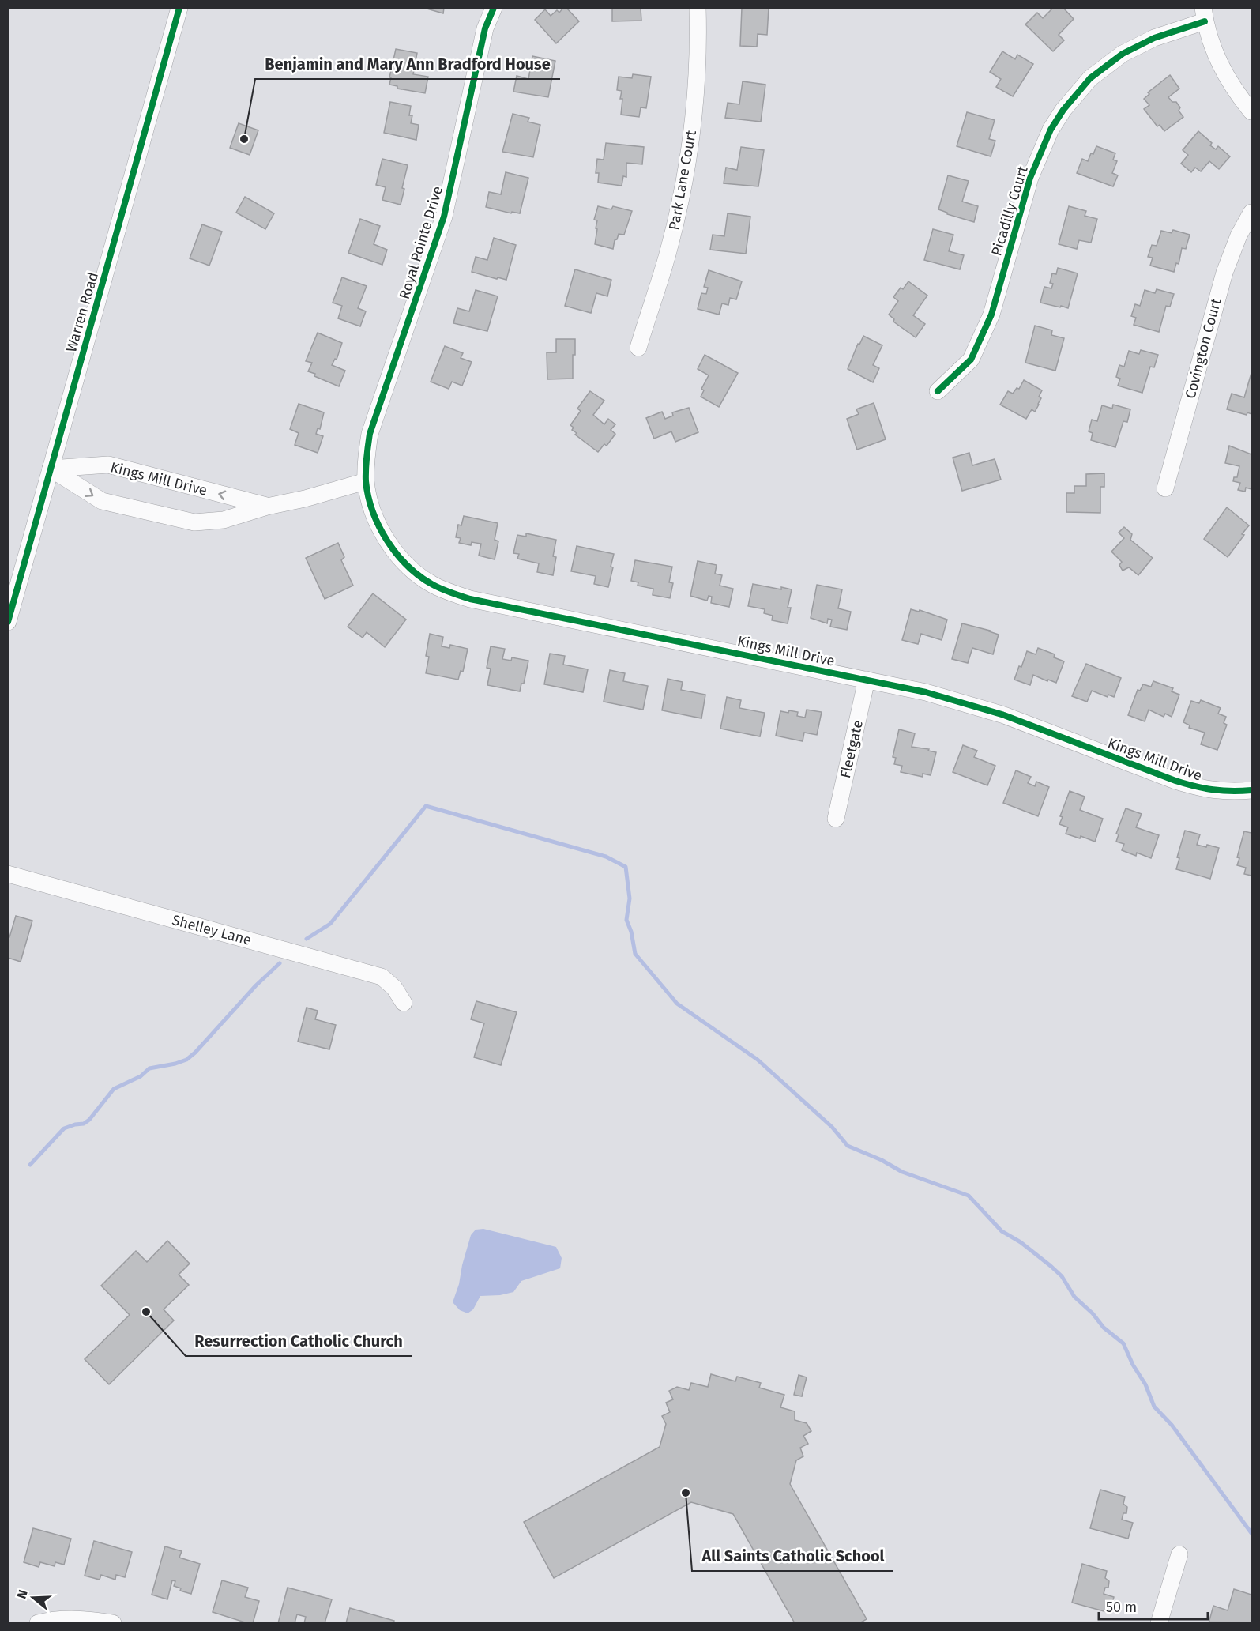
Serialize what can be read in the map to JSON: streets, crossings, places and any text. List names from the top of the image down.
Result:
{
  "streets": {
    "street": [
      "Park Lane Court",
      "Picadilly Court",
      "Royal Pointe Drive",
      "Warren Road",
      "Covington Court",
      "Kings Mill Drive",
      "Fleetgate",
      "Shelley Lane"
    ]
  },
  "crossings": [
    ["Royal Pointe Drive", "Kings Mill Drive"],
    ["Warren Road", "Kings Mill Drive"],
    ["Kings Mill Drive", "Fleetgate"]
  ],
  "places": ["Benjamin and Mary Ann Bradford House", "Resurrection Catholic Church", "All Saints Catholic School"],
  "scale_bar": "50 m",
  "north": "left"
}
